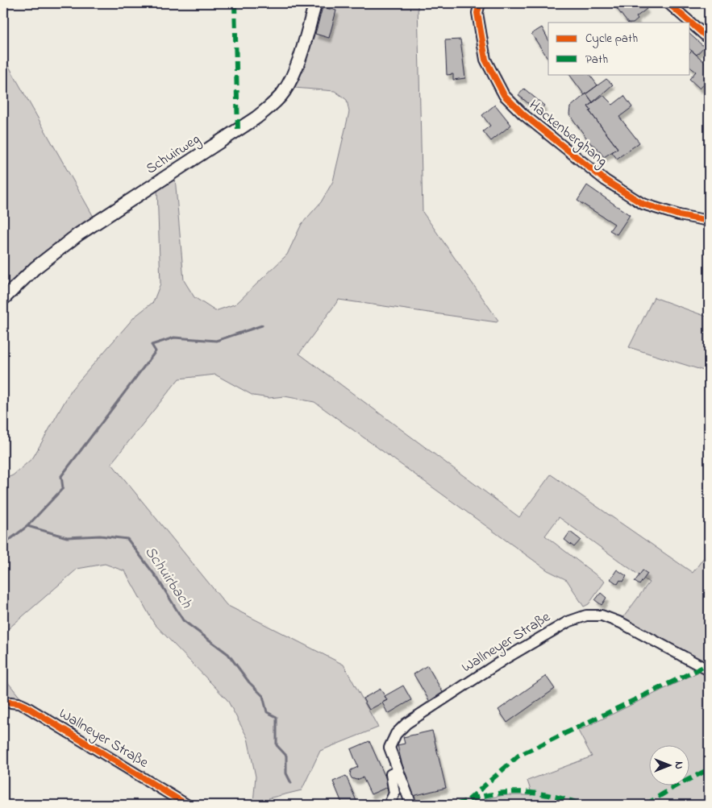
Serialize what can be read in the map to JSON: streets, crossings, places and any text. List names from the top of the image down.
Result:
{
  "streets": {
    "main road": ["Schuirweg"],
    "street": ["Hackenberghang", "Wallneyer Straße"]
  },
  "water": ["Schuirbach"],
  "legend": ["Cycle path", "Path"],
  "north": "right"
}
